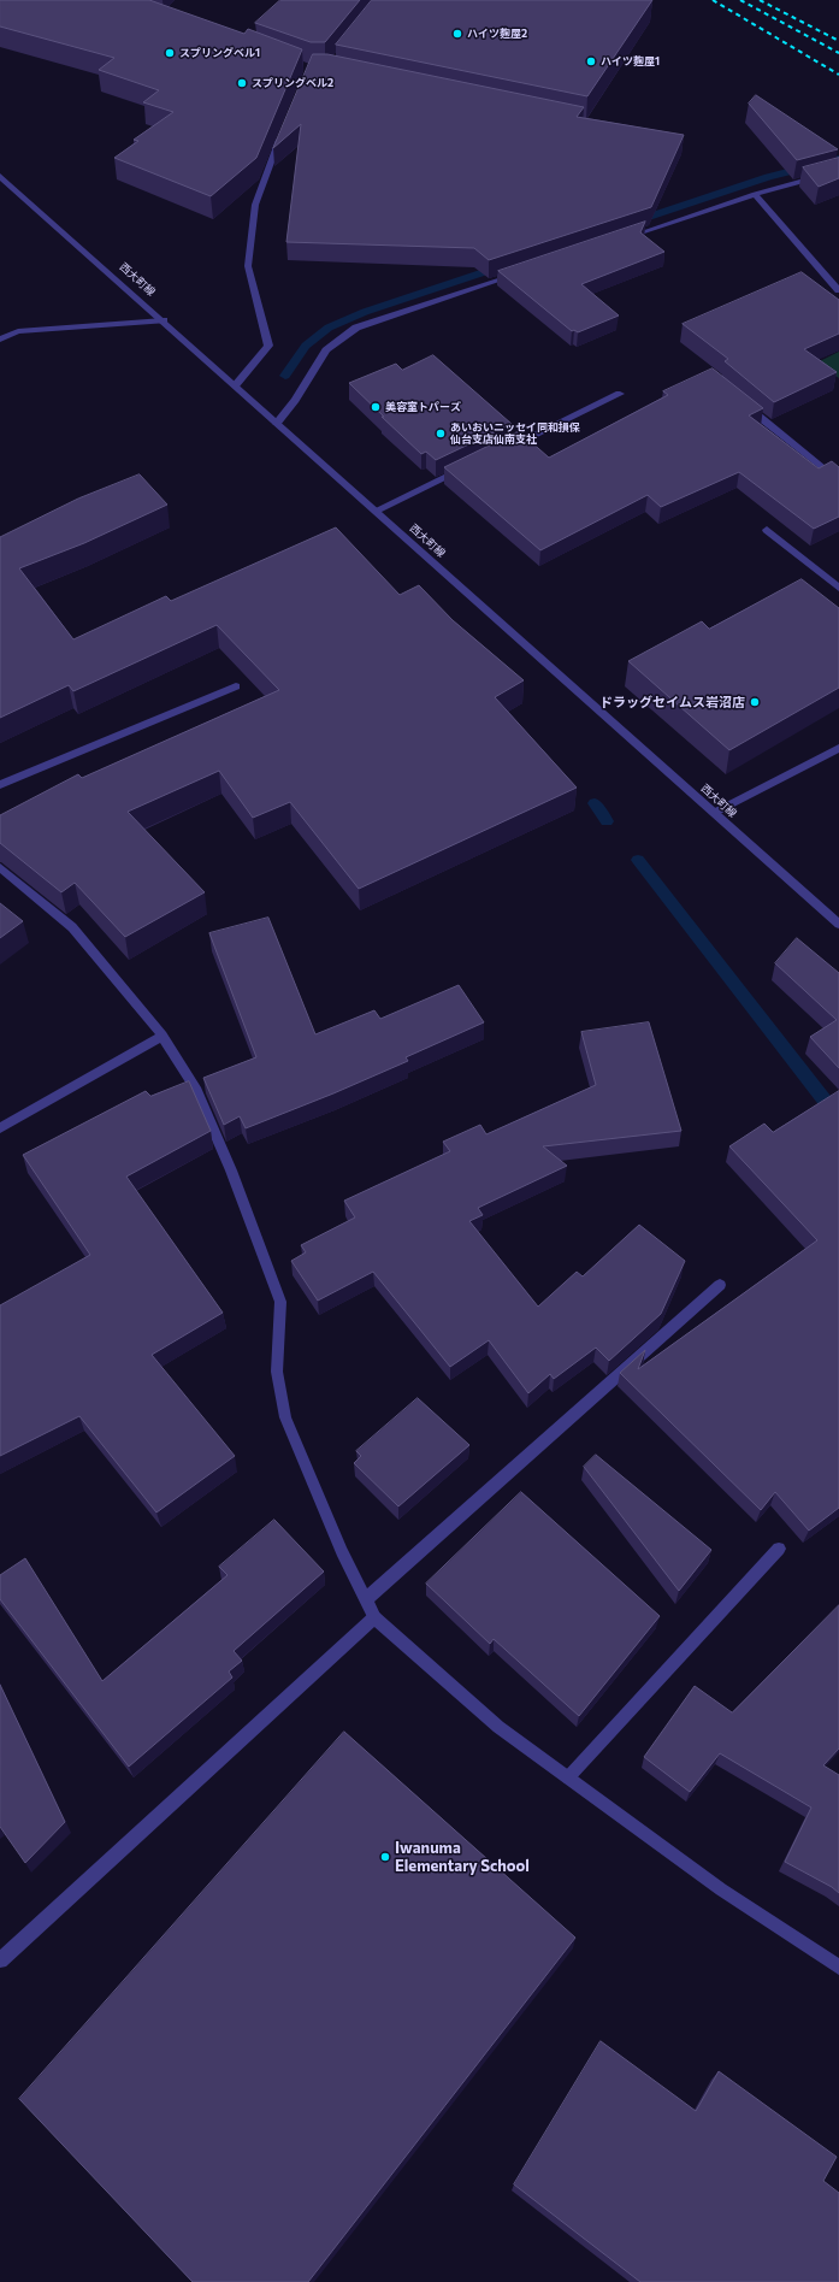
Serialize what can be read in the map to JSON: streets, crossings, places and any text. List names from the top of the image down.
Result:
{
  "streets": {
    "street": ["西大町線"]
  },
  "places": [
    "ハイツ麴屋2",
    "スプリングベル1",
    "ハイツ麴屋1",
    "スプリングベル2",
    "美容室トパーズ",
    "あいおいニッセイ同和損保 仙台支店仙南支社",
    "ドラッグセイムス岩沼店",
    "Iwanuma Elementary School"
  ]
}
